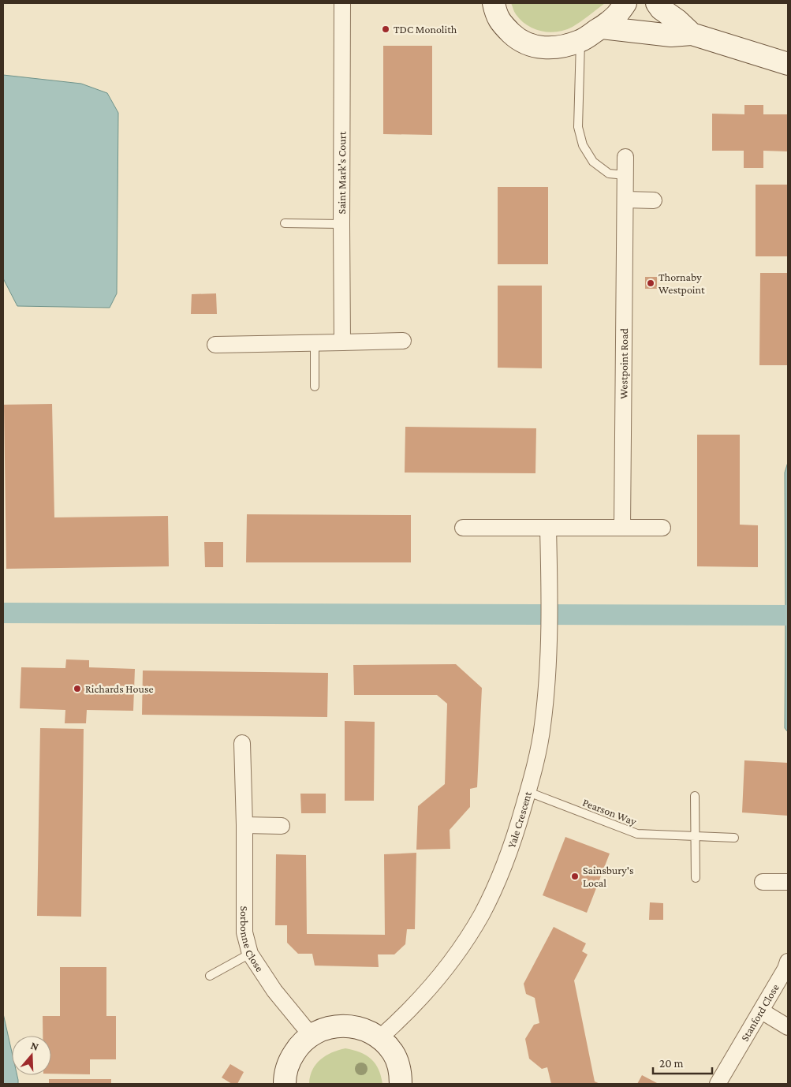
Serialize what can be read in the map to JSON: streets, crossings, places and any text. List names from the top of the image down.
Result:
{
  "streets": {
    "street": [
      "Saint Mark's Court",
      "Westpoint Road",
      "Yale Crescent",
      "Sorbonne Close",
      "Stanford Close"
    ],
    "lane": ["Pearson Way"]
  },
  "crossings": [
    ["Pearson Way", "Yale Crescent"]
  ],
  "places": [
    "TDC Monolith",
    "Thornaby Westpoint",
    "Richards House",
    "Sainsbury's Local"
  ],
  "scale_bar": "20 m",
  "north": "top"
}
